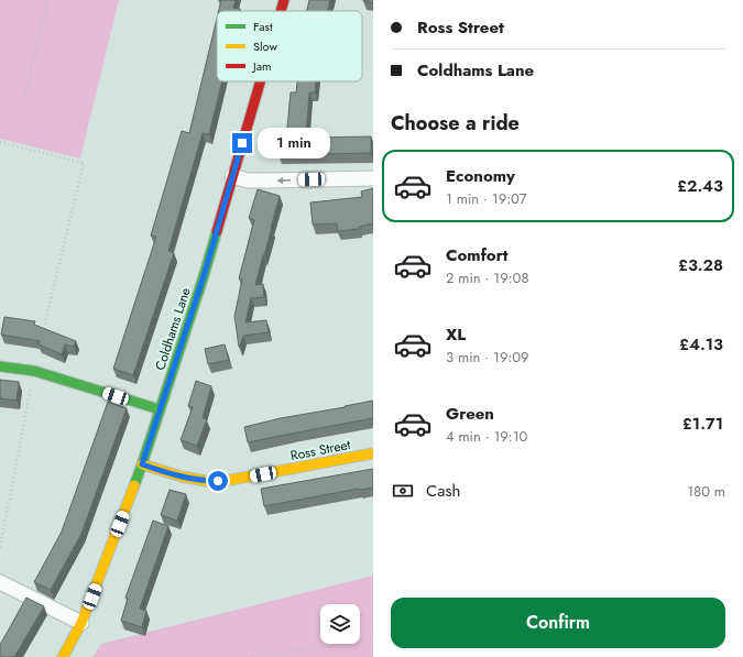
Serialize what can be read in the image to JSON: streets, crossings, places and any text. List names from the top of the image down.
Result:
{
  "streets": {
    "street": ["Coldhams Lane", "Ross Street"]
  },
  "crossings": [
    ["Coldhams Lane", "Ross Street"]
  ],
  "legend": ["Fast", "Slow", "Jam"],
  "page": {
    "banner": ["Ross Street", "Coldhams Lane"],
    "heading": "Choose a ride",
    "bubble": "1 min",
    "list": [
      {
        "name": "Economy",
        "note": "1 min · 19:07",
        "value": "£2.43"
      },
      {
        "name": "Comfort",
        "note": "2 min · 19:08",
        "value": "£3.28"
      },
      {
        "name": "XL",
        "note": "3 min · 19:09",
        "value": "£4.13"
      },
      {
        "name": "Green",
        "note": "4 min · 19:10",
        "value": "£1.71"
      }
    ],
    "pay": ["Cash", "180 m"],
    "buttons": "Confirm"
  }
}
